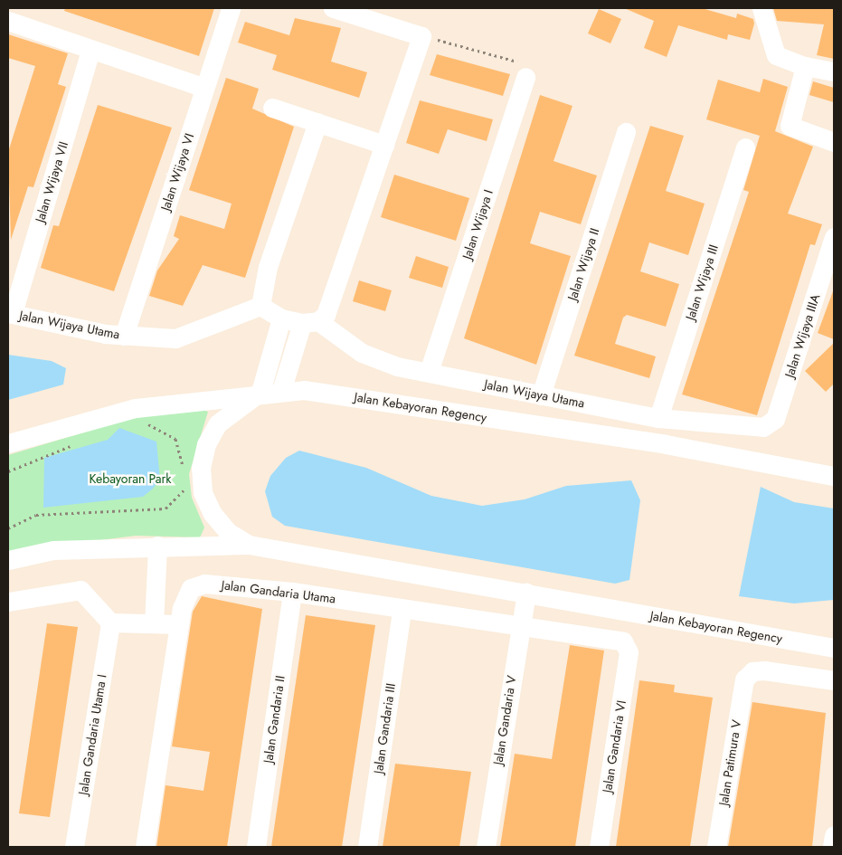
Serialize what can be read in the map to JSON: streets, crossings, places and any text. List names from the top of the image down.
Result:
{
  "streets": {
    "street": [
      "Jalan Wijaya VI",
      "Jalan Wijaya VII",
      "Jalan Wijaya I",
      "Jalan Wijaya II",
      "Jalan Wijaya III",
      "Jalan Wijaya Utama",
      "Jalan Wijaya IIIA",
      "Jalan Kebayoran Regency",
      "Jalan Gandaria Utama",
      "Jalan Gandaria II",
      "Jalan Gandaria V",
      "Jalan Gandaria III",
      "Jalan Gandaria Utama I",
      "Jalan Gandaria VI",
      "Jalan Patimura V"
    ]
  },
  "crossings": [
    ["Jalan Wijaya VI", "Jalan Wijaya Utama"],
    ["Jalan Wijaya VII", "Jalan Wijaya Utama"],
    ["Jalan Wijaya I", "Jalan Wijaya Utama"],
    ["Jalan Wijaya II", "Jalan Wijaya Utama"],
    ["Jalan Wijaya III", "Jalan Wijaya Utama"],
    ["Jalan Wijaya Utama", "Jalan Wijaya IIIA"],
    ["Jalan Kebayoran Regency", "Jalan Gandaria V"],
    ["Jalan Gandaria Utama", "Jalan Gandaria II"],
    ["Jalan Gandaria Utama", "Jalan Gandaria V"],
    ["Jalan Gandaria Utama", "Jalan Gandaria III"],
    ["Jalan Gandaria Utama", "Jalan Gandaria VI"]
  ],
  "parks": ["Kebayoran Park"]
}
